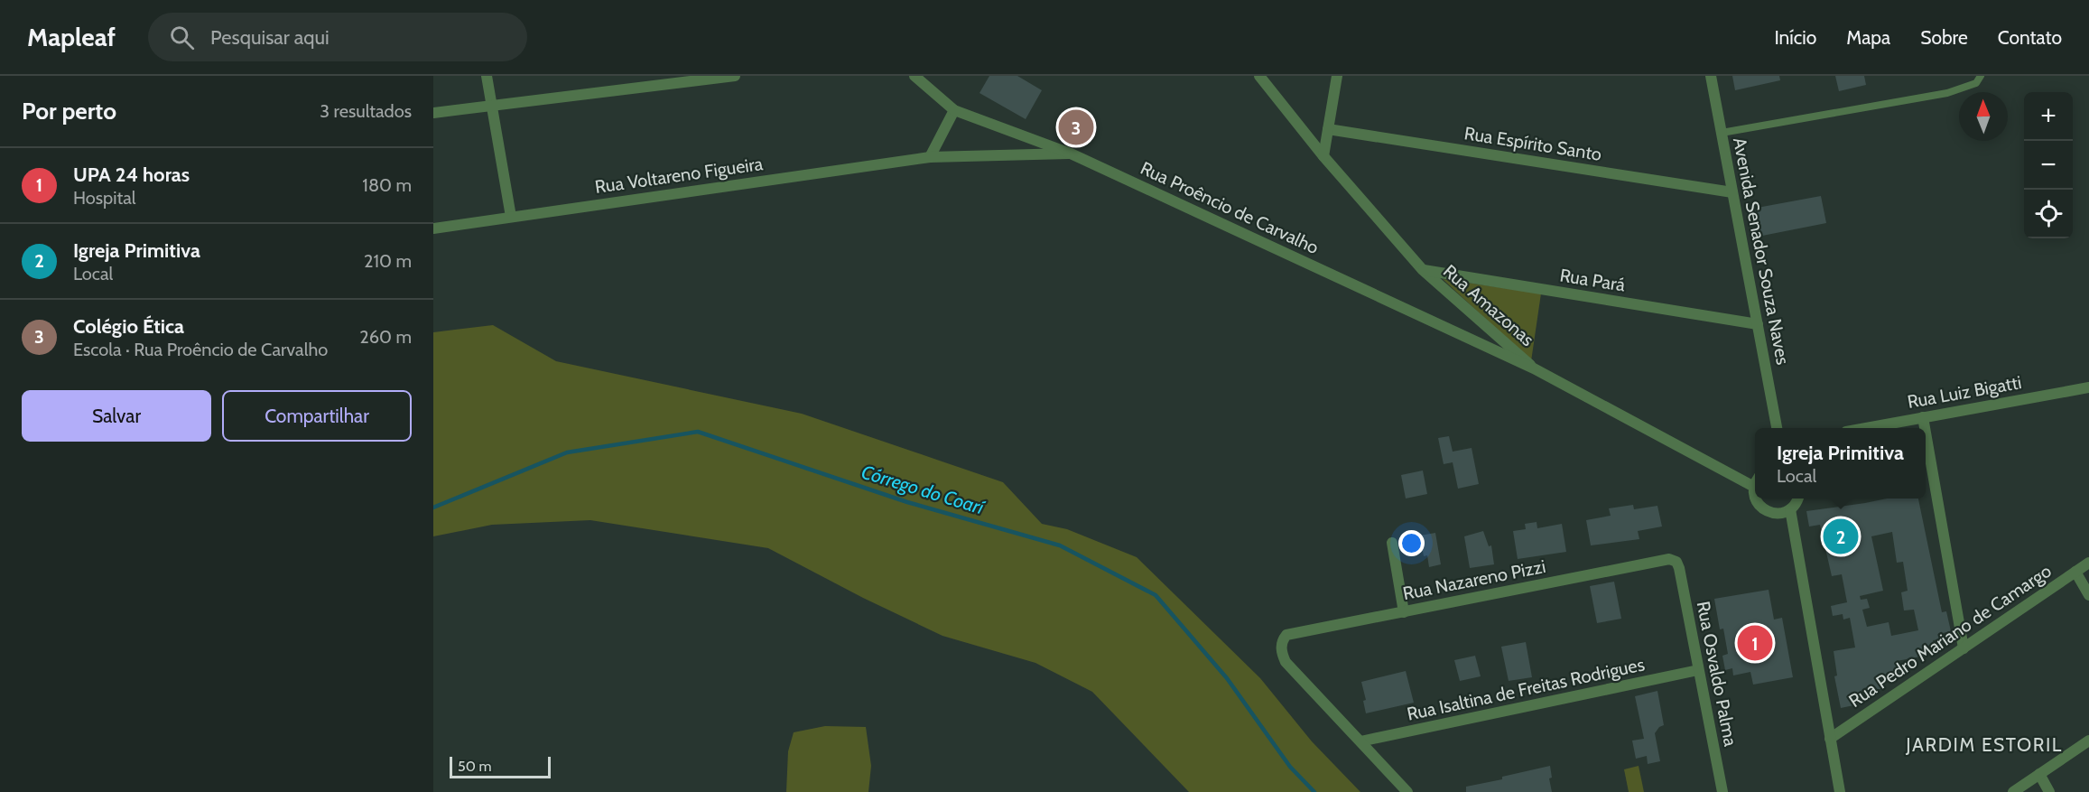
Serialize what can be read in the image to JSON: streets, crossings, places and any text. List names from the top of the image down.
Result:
{
  "streets": {
    "street": [
      "Rua Espírito Santo",
      "Rua Voltareno Figueira",
      "Rua Proêncio de Carvalho",
      "Avenida Senador Souza Naves",
      "Rua Pará",
      "Rua Amazonas",
      "Rua Luiz Bigatti",
      "Rua Nazareno Pizzi",
      "Rua Pedro Mariano de Camargo",
      "Rua Osvaldo Palma",
      "Rua Isaltina de Freitas Rodrigues"
    ]
  },
  "crossings": [
    ["Rua Espírito Santo", "Avenida Senador Souza Naves"],
    ["Rua Voltareno Figueira", "Rua Proêncio de Carvalho"],
    ["Rua Proêncio de Carvalho", "Rua Amazonas"],
    ["Avenida Senador Souza Naves", "Rua Pará"],
    ["Rua Pará", "Rua Amazonas"],
    ["Rua Nazareno Pizzi", "Rua Osvaldo Palma"],
    ["Rua Nazareno Pizzi", "Rua Isaltina de Freitas Rodrigues"],
    ["Rua Osvaldo Palma", "Rua Isaltina de Freitas Rodrigues"]
  ],
  "districts": ["JARDIM ESTORIL"],
  "water": ["Córrego do Coarí"],
  "scale_bar": "50 m",
  "north": "top",
  "page": {
    "header": "Mapleaf",
    "search": "Pesquisar aqui",
    "nav": [
      "Início",
      "Mapa",
      "Sobre",
      "Contato"
    ],
    "heading": ["Por perto", "3 resultados"],
    "map_buttons": ["+", "−"],
    "pins": ["3", "2", "1"],
    "list": [
      {
        "mark": "1",
        "name": "UPA 24 horas",
        "note": "Hospital",
        "value": "180 m"
      },
      {
        "mark": "2",
        "name": "Igreja Primitiva",
        "note": "Local",
        "value": "210 m"
      },
      {
        "mark": "3",
        "name": "Colégio Ética",
        "note": "Escola · Rua Proêncio de Carvalho",
        "value": "260 m"
      }
    ],
    "buttons": ["Salvar", "Compartilhar"],
    "popup": ["Igreja Primitiva", "Local"],
    "scale": "50 m"
  }
}
